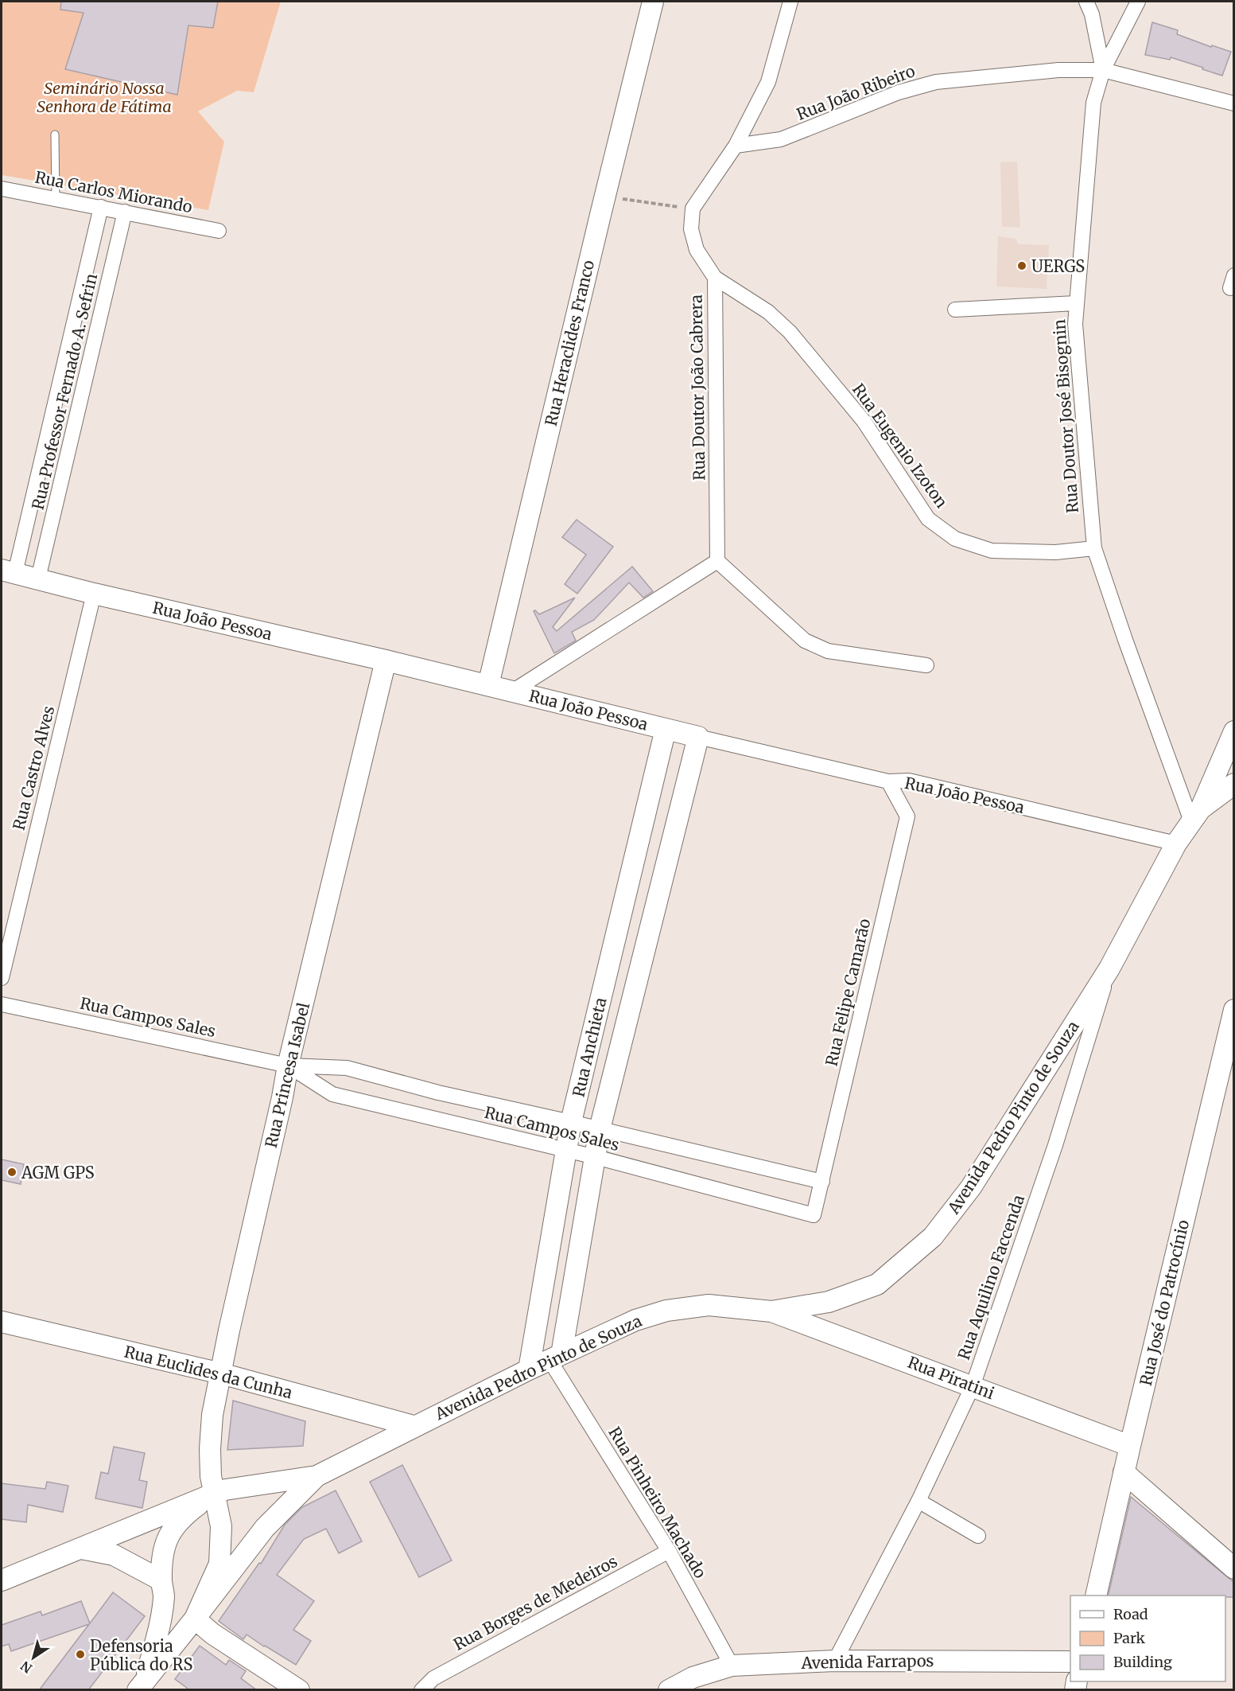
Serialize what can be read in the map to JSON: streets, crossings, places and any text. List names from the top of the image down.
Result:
{
  "streets": {
    "main road": [
      "Rua Heraclides Franco",
      "Rua João Pessoa",
      "Rua Anchieta",
      "Rua Princesa Isabel",
      "Avenida Pedro Pinto de Souza",
      "Rua José do Patrocínio",
      "Rua Euclides da Cunha",
      "Rua Piratini",
      "Avenida Farrapos"
    ],
    "street": [
      "Rua João Ribeiro",
      "Rua Carlos Miorando",
      "Rua Doutor João Cabrera",
      "Rua Professor Fernado A. Sefrin",
      "Rua Doutor José Bisognin",
      "Rua Eugenio Izoton",
      "Rua Castro Alves",
      "Rua Felipe Camarão",
      "Rua Campos Sales",
      "Rua Aquilino Faccenda",
      "Rua Pinheiro Machado",
      "Rua Borges de Medeiros"
    ]
  },
  "crossings": [
    ["Rua João Ribeiro", "Rua Doutor José Bisognin"],
    ["Rua Carlos Miorando", "Rua Professor Fernado A. Sefrin"],
    ["Rua Heraclides Franco", "Rua João Pessoa"],
    ["Rua Doutor João Cabrera", "Rua Eugenio Izoton"],
    ["Rua Professor Fernado A. Sefrin", "Rua João Pessoa"],
    ["Rua Doutor José Bisognin", "Rua Eugenio Izoton"],
    ["Rua Doutor José Bisognin", "Avenida Pedro Pinto de Souza"],
    ["Rua João Pessoa", "Rua Castro Alves"],
    ["Rua João Pessoa", "Rua Felipe Camarão"],
    ["Rua João Pessoa", "Rua Anchieta"],
    ["Rua João Pessoa", "Rua Princesa Isabel"],
    ["Rua João Pessoa", "Avenida Pedro Pinto de Souza"],
    ["Rua Felipe Camarão", "Rua Campos Sales"],
    ["Rua Campos Sales", "Rua Anchieta"],
    ["Rua Campos Sales", "Rua Princesa Isabel"],
    ["Rua Anchieta", "Avenida Pedro Pinto de Souza"],
    ["Rua Anchieta", "Rua Pinheiro Machado"],
    ["Rua Princesa Isabel", "Avenida Pedro Pinto de Souza"],
    ["Rua Princesa Isabel", "Rua Euclides da Cunha"],
    ["Avenida Pedro Pinto de Souza", "Rua Aquilino Faccenda"],
    ["Avenida Pedro Pinto de Souza", "Rua Euclides da Cunha"],
    ["Avenida Pedro Pinto de Souza", "Rua Piratini"],
    ["Avenida Pedro Pinto de Souza", "Rua Pinheiro Machado"],
    ["Rua Aquilino Faccenda", "Rua Piratini"],
    ["Rua Aquilino Faccenda", "Avenida Farrapos"],
    ["Rua José do Patrocínio", "Rua Piratini"],
    ["Rua Pinheiro Machado", "Rua Borges de Medeiros"],
    ["Rua Pinheiro Machado", "Avenida Farrapos"]
  ],
  "parks": ["Seminário Nossa Senhora de Fátima"],
  "places": ["UERGS", "AGM GPS", "Defensoria Pública do RS"],
  "legend": ["Road", "Park", "Building"],
  "north": "bottom left"
}
